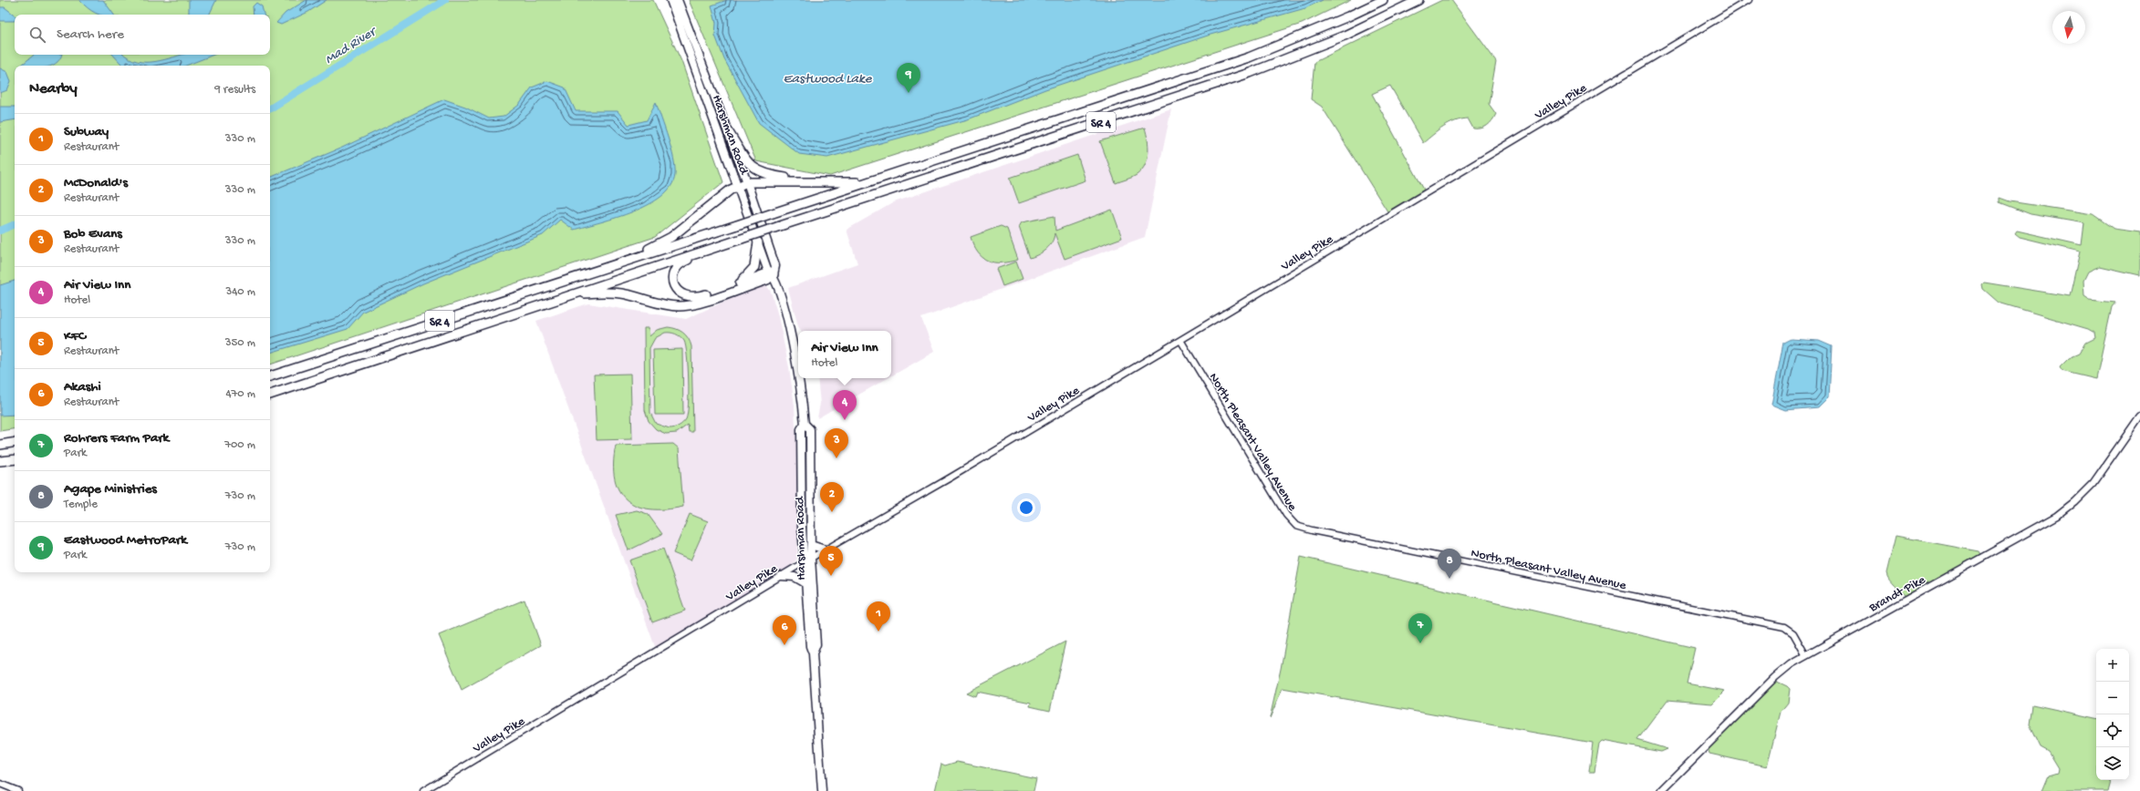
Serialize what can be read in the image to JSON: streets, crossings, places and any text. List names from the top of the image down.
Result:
{
  "streets": {
    "highway": ["SR 4"],
    "main road": ["Harshman Road", "Brandt Pike"],
    "street": ["Valley Pike", "North Pleasant Valley Avenue"]
  },
  "crossings": [
    ["Valley Pike", "Harshman Road"],
    ["Valley Pike", "North Pleasant Valley Avenue"],
    ["North Pleasant Valley Avenue", "Brandt Pike"]
  ],
  "water": ["Mad River", "Eastwood Lake"],
  "north": "bottom",
  "page": {
    "search": "Search here",
    "pins": [
      "9",
      "4",
      "3",
      "2",
      "5",
      "8",
      "1",
      "7",
      "6"
    ],
    "heading": ["Nearby", "9 results"],
    "list": [
      {
        "mark": "1",
        "name": "Subway",
        "note": "Restaurant",
        "value": "330 m"
      },
      {
        "mark": "2",
        "name": "McDonald's",
        "note": "Restaurant",
        "value": "330 m"
      },
      {
        "mark": "3",
        "name": "Bob Evans",
        "note": "Restaurant",
        "value": "330 m"
      },
      {
        "mark": "4",
        "name": "Air View Inn",
        "note": "Hotel",
        "value": "340 m"
      },
      {
        "mark": "5",
        "name": "KFC",
        "note": "Restaurant",
        "value": "350 m"
      },
      {
        "mark": "6",
        "name": "Akashi",
        "note": "Restaurant",
        "value": "470 m"
      },
      {
        "mark": "7",
        "name": "Rohrers Farm Park",
        "note": "Park",
        "value": "700 m"
      },
      {
        "mark": "8",
        "name": "Agape Ministries",
        "note": "Temple",
        "value": "730 m"
      },
      {
        "mark": "9",
        "name": "Eastwood MetroPark",
        "note": "Park",
        "value": "730 m"
      }
    ],
    "popup": ["Air View Inn", "Hotel"],
    "map_buttons": ["+", "−"]
  }
}
